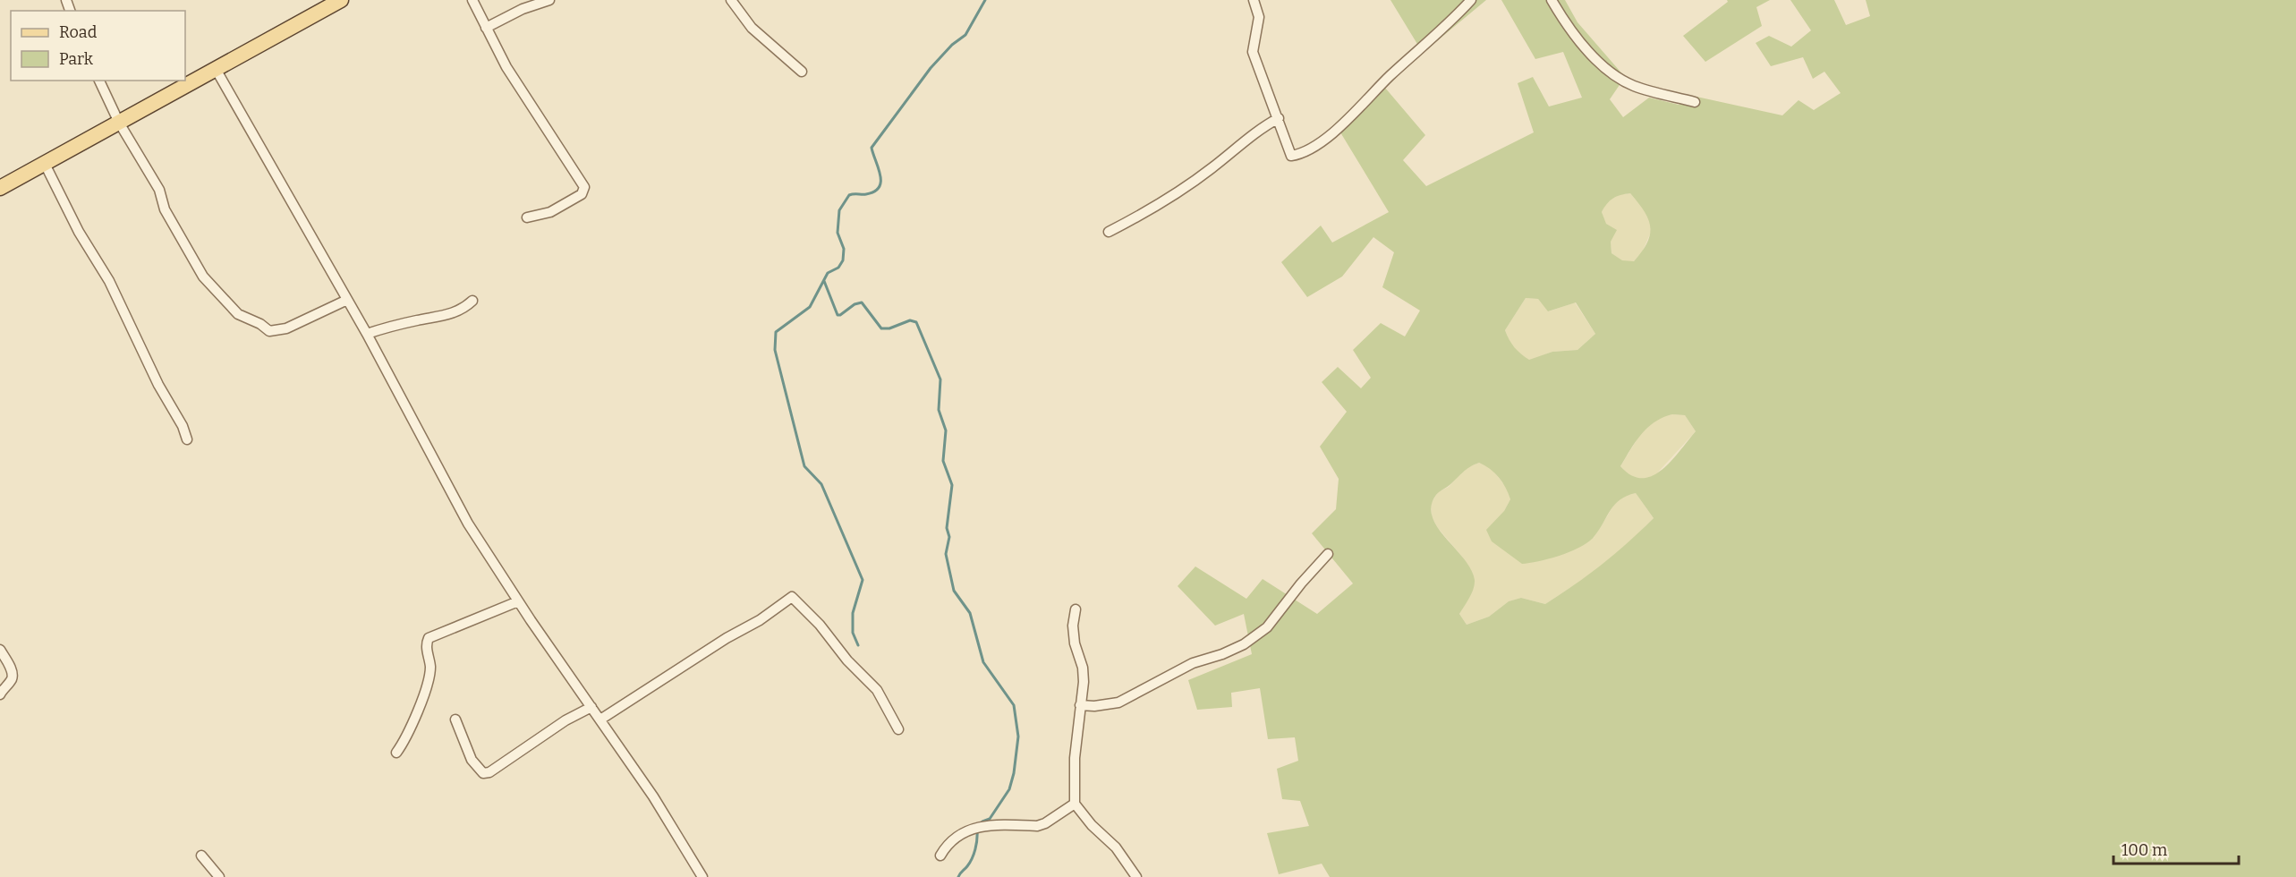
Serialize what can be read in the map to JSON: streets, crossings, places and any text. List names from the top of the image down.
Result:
{
  "legend": ["Road", "Park"],
  "scale_bar": "100 m"
}
